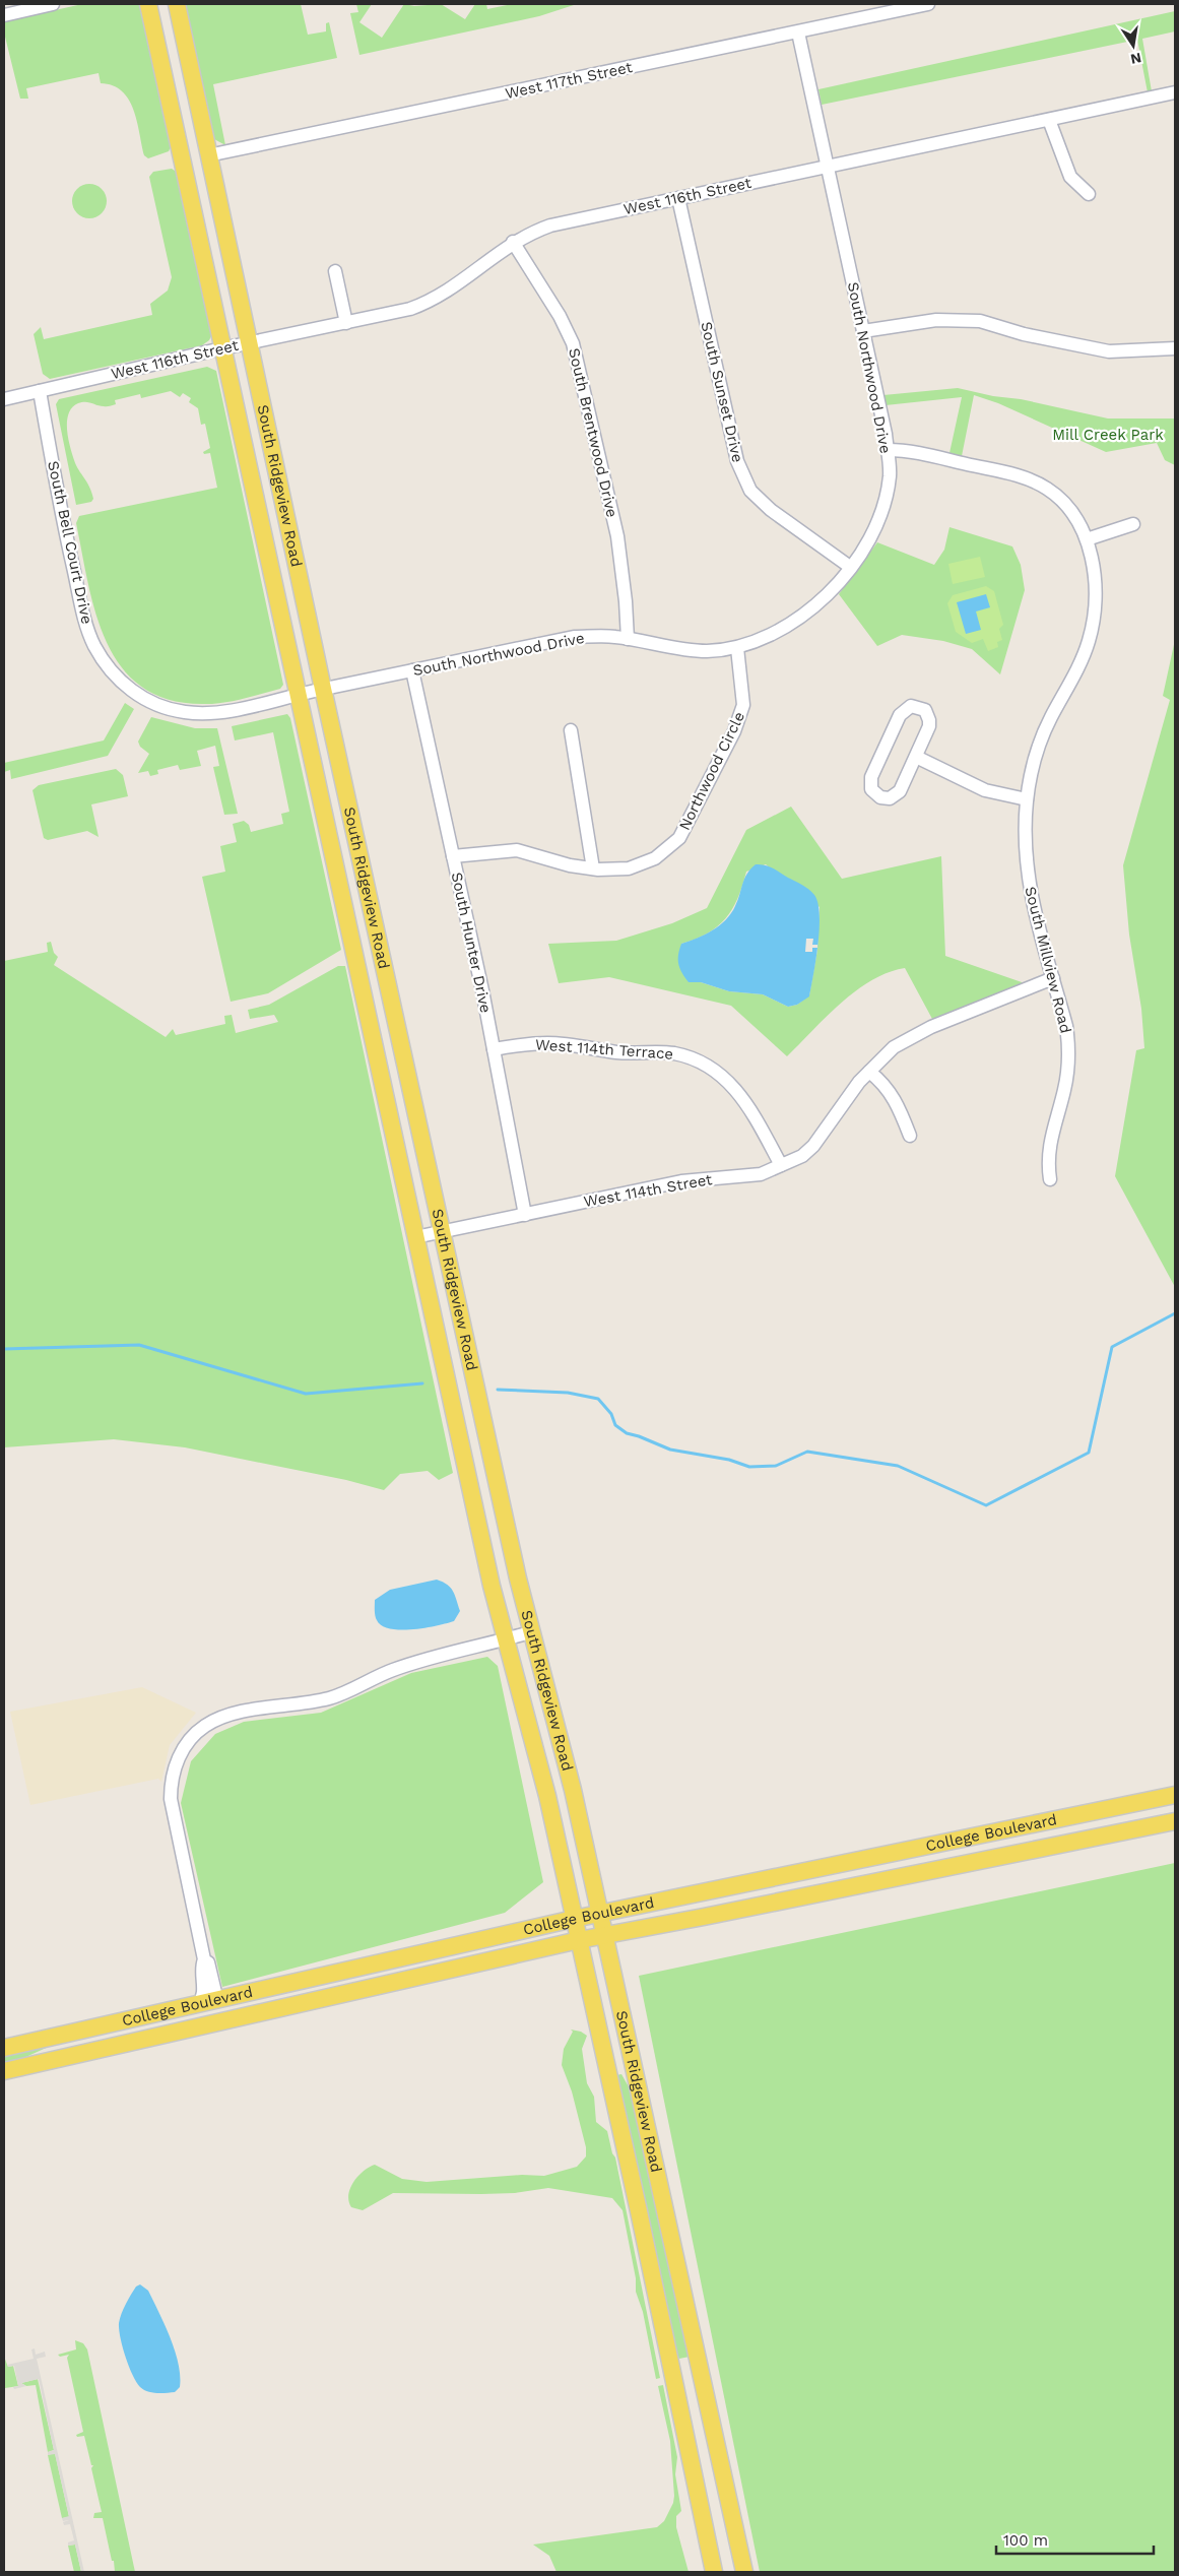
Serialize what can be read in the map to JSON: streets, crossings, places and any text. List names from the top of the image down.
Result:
{
  "streets": {
    "main road": ["South Ridgeview Road", "College Boulevard"],
    "street": [
      "West 117th Street",
      "West 116th Street",
      "South Northwood Drive",
      "South Sunset Drive",
      "South Brentwood Drive",
      "South Bell Court Drive",
      "Northwood Circle",
      "South Hunter Drive",
      "South Millview Road",
      "West 114th Terrace",
      "West 114th Street"
    ]
  },
  "crossings": [
    ["West 117th Street", "South Northwood Drive"],
    ["West 117th Street", "South Ridgeview Road"],
    ["West 116th Street", "South Northwood Drive"],
    ["West 116th Street", "South Sunset Drive"],
    ["West 116th Street", "South Brentwood Drive"],
    ["West 116th Street", "South Ridgeview Road"],
    ["West 116th Street", "South Bell Court Drive"],
    ["South Northwood Drive", "South Sunset Drive"],
    ["South Northwood Drive", "South Brentwood Drive"],
    ["South Northwood Drive", "South Ridgeview Road"],
    ["South Northwood Drive", "South Bell Court Drive"],
    ["South Northwood Drive", "Northwood Circle"],
    ["South Northwood Drive", "South Hunter Drive"],
    ["South Northwood Drive", "South Millview Road"],
    ["South Ridgeview Road", "South Bell Court Drive"],
    ["South Ridgeview Road", "West 114th Street"],
    ["South Ridgeview Road", "College Boulevard"],
    ["Northwood Circle", "South Hunter Drive"],
    ["South Hunter Drive", "West 114th Terrace"],
    ["South Hunter Drive", "West 114th Street"],
    ["South Millview Road", "West 114th Street"],
    ["West 114th Terrace", "West 114th Street"]
  ],
  "parks": ["Mill Creek Park"],
  "scale_bar": "100 m",
  "north": "bottom"
}
